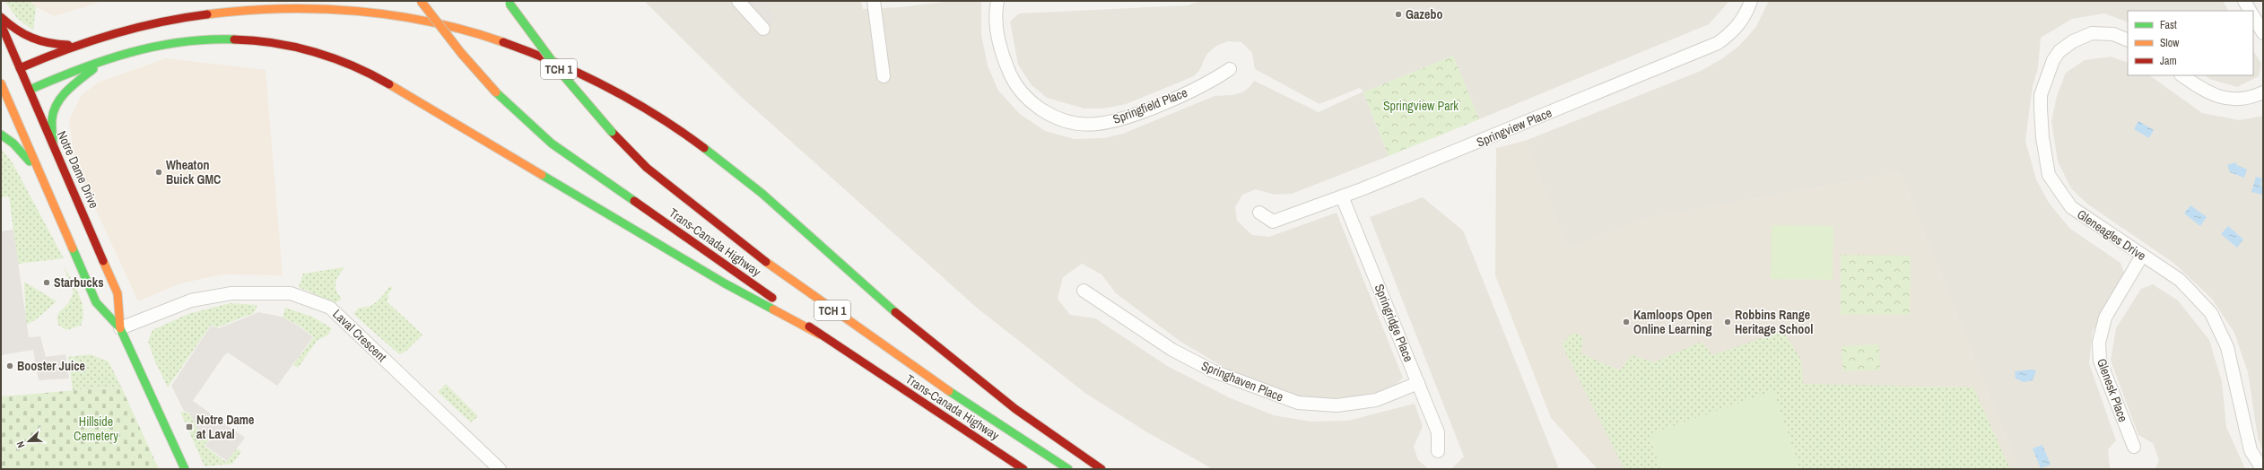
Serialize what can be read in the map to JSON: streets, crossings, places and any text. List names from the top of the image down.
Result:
{
  "streets": {
    "main road": ["TCH 1", "Notre Dame Drive", "Trans-Canada Highway"],
    "street": [
      "Springfield Place",
      "Springview Place",
      "Gleneagles Drive",
      "Springridge Place",
      "Laval Crescent",
      "Springhaven Place",
      "Glenesk Place"
    ]
  },
  "crossings": [
    ["Springview Place", "Springridge Place"],
    ["Notre Dame Drive", "Laval Crescent"],
    ["Gleneagles Drive", "Glenesk Place"],
    ["Springridge Place", "Springhaven Place"]
  ],
  "parks": ["Springview Park", "Hillside Cemetery"],
  "places": {
    "other": [
      "Gazebo",
      "Wheaton Buick GMC",
      "Starbucks",
      "Kamloops Open Online Learning",
      "Robbins Range Heritage School",
      "Booster Juice"
    ],
    "transit": ["Notre Dame at Laval"]
  },
  "legend": ["Fast", "Slow", "Jam"],
  "north": "left"
}
